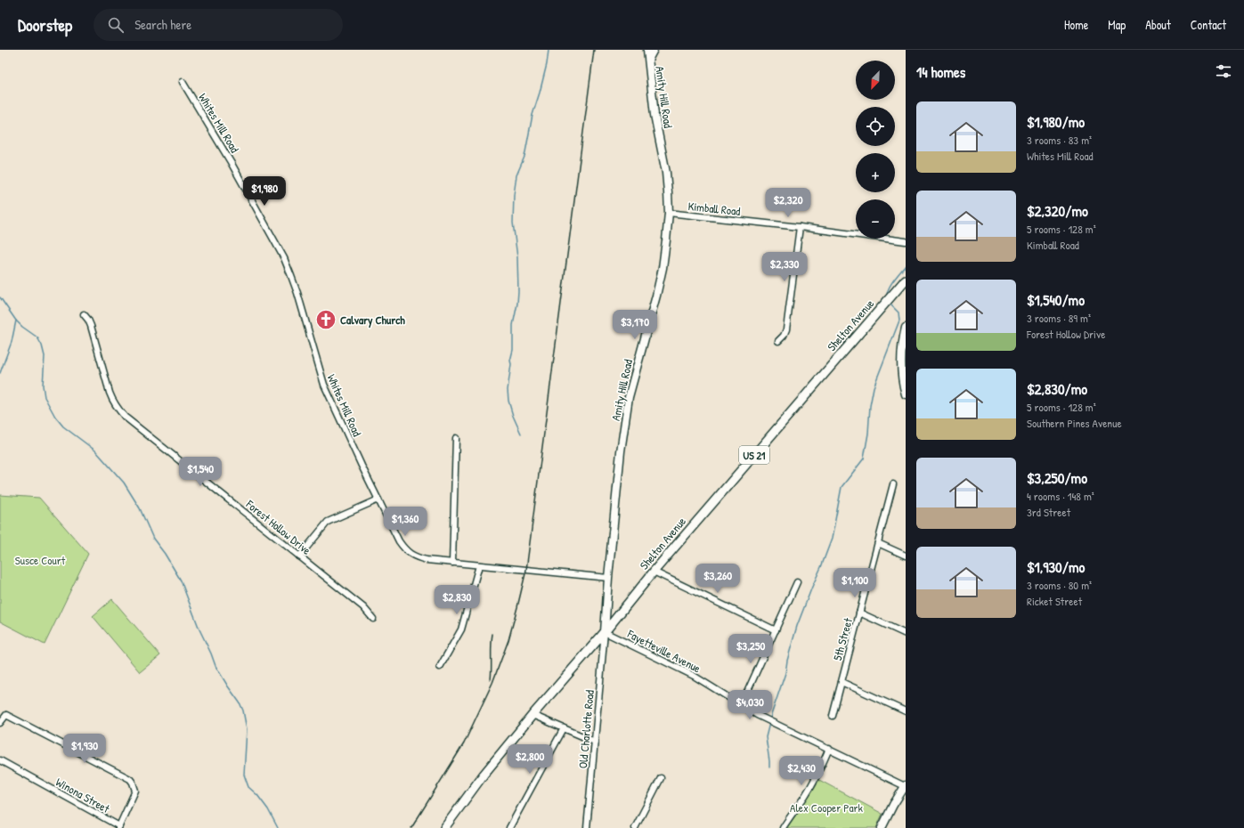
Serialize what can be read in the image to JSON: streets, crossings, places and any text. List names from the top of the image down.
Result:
{
  "streets": {
    "main road": ["Shelton Avenue", "US 21"],
    "street": [
      "Amity Hill Road",
      "Whites Mill Road",
      "Kimball Road",
      "Forest Hollow Drive",
      "5th Street",
      "Fayetteville Avenue",
      "Old Charlotte Road",
      "Winona Street"
    ]
  },
  "crossings": [
    ["Amity Hill Road", "Whites Mill Road"],
    ["Amity Hill Road", "Kimball Road"],
    ["Amity Hill Road", "Shelton Avenue"],
    ["Amity Hill Road", "Fayetteville Avenue"],
    ["Amity Hill Road", "Old Charlotte Road"],
    ["Shelton Avenue", "Fayetteville Avenue"],
    ["Shelton Avenue", "Old Charlotte Road"],
    ["Fayetteville Avenue", "Old Charlotte Road"]
  ],
  "parks": ["Susce Court", "Alex Cooper Park"],
  "places": {
    "church": ["Calvary Church"]
  },
  "north": "bottom left",
  "page": {
    "header": "Doorstep",
    "search": "Search here",
    "nav": [
      "Home",
      "Map",
      "About",
      "Contact"
    ],
    "heading": "14 homes",
    "map_buttons": ["+", "−"],
    "list": [
      {
        "name": "$1,980/mo",
        "note": "3 rooms · 83 m² · Whites Mill Road"
      },
      {
        "name": "$2,320/mo",
        "note": "5 rooms · 128 m² · Kimball Road"
      },
      {
        "name": "$1,540/mo",
        "note": "3 rooms · 89 m² · Forest Hollow Drive"
      },
      {
        "name": "$2,830/mo",
        "note": "5 rooms · 128 m² · Southern Pines Avenue"
      },
      {
        "name": "$3,250/mo",
        "note": "4 rooms · 148 m² · 3rd Street"
      },
      {
        "name": "$1,930/mo",
        "note": "3 rooms · 80 m² · Ricket Street"
      }
    ],
    "price": [
      "$1,980",
      "$2,320",
      "$2,330",
      "$3,170",
      "$1,540",
      "$1,360",
      "$3,260",
      "$1,100",
      "$2,830",
      "$3,250",
      "$4,030",
      "$1,930",
      "$2,800",
      "$2,430"
    ]
  }
}
